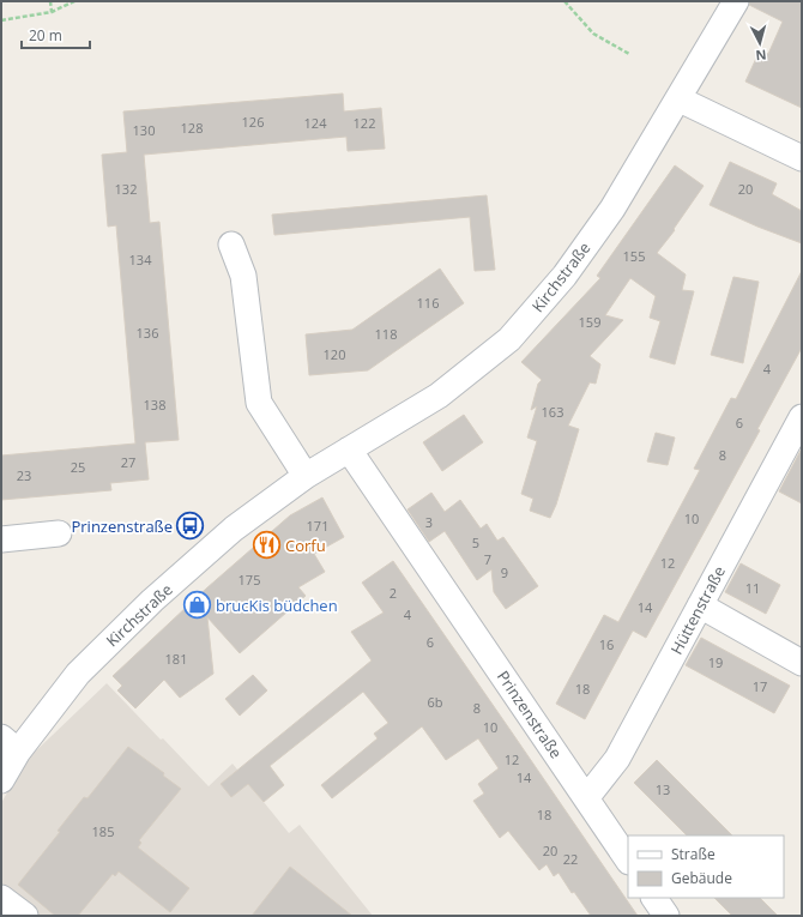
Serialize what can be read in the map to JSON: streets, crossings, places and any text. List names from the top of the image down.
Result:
{
  "streets": {
    "street": ["Kirchstraße", "Hüttenstraße", "Prinzenstraße"]
  },
  "crossings": [
    ["Kirchstraße", "Prinzenstraße"],
    ["Hüttenstraße", "Prinzenstraße"]
  ],
  "places": {
    "bus stop": ["Prinzenstraße"],
    "restaurant": ["Corfu"],
    "shop": ["brucKis büdchen"]
  },
  "house_numbers": [
    "126",
    "124",
    "122",
    "128",
    "130",
    "132",
    "20",
    "155",
    "134",
    "116",
    "159",
    "136",
    "118",
    "120",
    "4",
    "138",
    "163",
    "6",
    "8",
    "27",
    "25",
    "23",
    "10",
    "3",
    "171",
    "5",
    "7",
    "12",
    "9",
    "175",
    "11",
    "2",
    "14",
    "4",
    "6",
    "16",
    "181",
    "19",
    "17",
    "18",
    "6b",
    "8",
    "10",
    "12",
    "14",
    "13",
    "18",
    "185",
    "20",
    "22"
  ],
  "legend": ["Straße", "Gebäude"],
  "scale_bar": "20 m",
  "north": "bottom"
}
